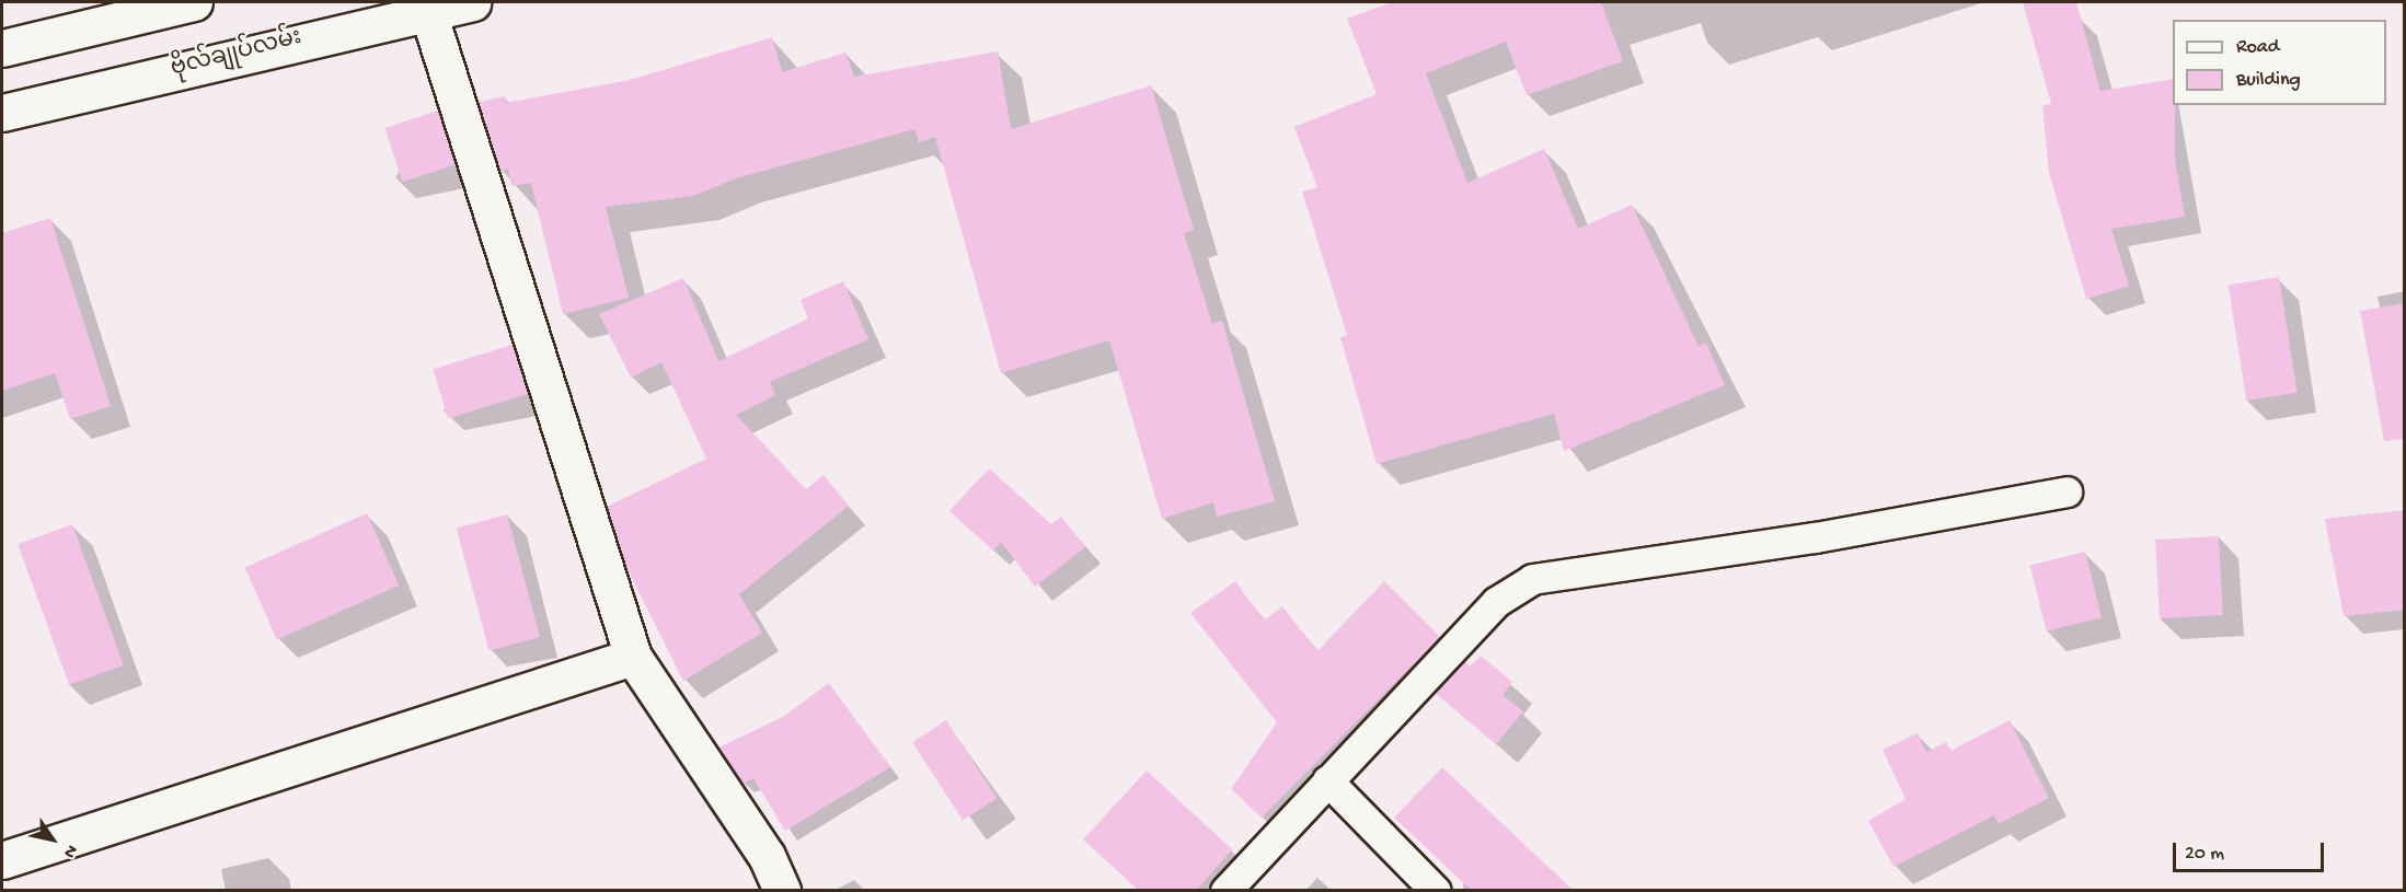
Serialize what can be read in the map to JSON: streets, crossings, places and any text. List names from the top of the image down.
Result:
{
  "streets": {
    "street": ["ဗိုလ်ချုပ်လမ်း"]
  },
  "legend": ["Road", "Building"],
  "scale_bar": "20 m",
  "north": "bottom right"
}
